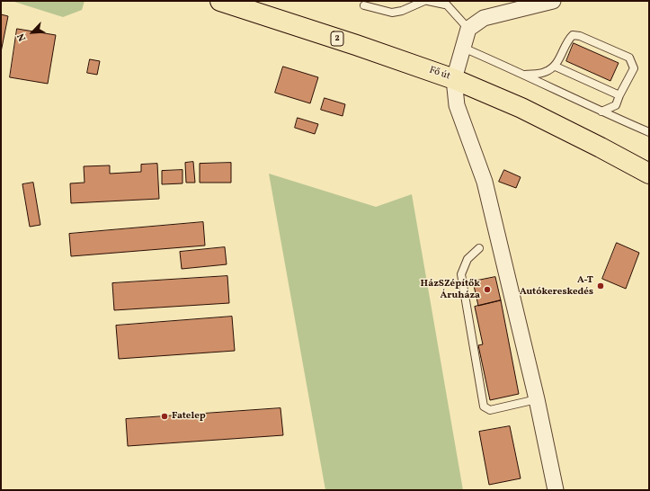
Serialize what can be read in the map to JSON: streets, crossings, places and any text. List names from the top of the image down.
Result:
{
  "streets": {
    "main road": ["2", "Fő út"]
  },
  "places": ["A-T Autókereskedés", "HázSZépítők Áruháza", "Fatelep"],
  "north": "bottom left"
}
